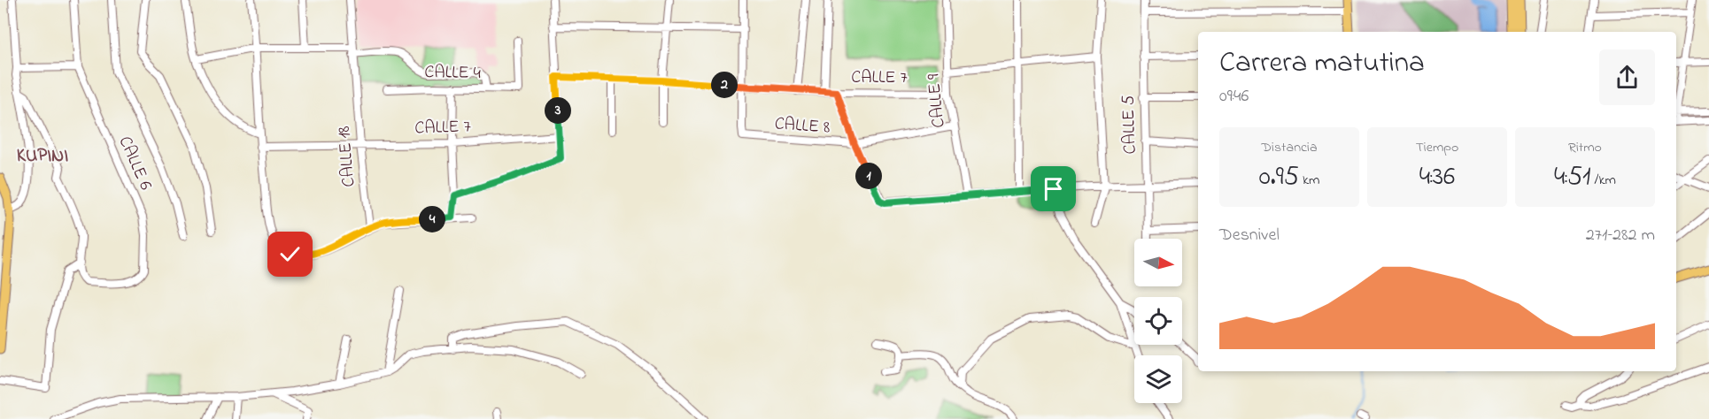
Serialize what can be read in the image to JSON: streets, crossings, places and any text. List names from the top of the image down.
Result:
{
  "streets": {
    "street": [
      "CALLE 4",
      "CALLE 7",
      "CALLE 9",
      "CALLE 5",
      "CALLE 8",
      "CALLE 18",
      "CALLE 6"
    ]
  },
  "crossings": [
    ["CALLE 7", "CALLE 9"],
    ["CALLE 7", "CALLE 8"],
    ["CALLE 7", "CALLE 18"],
    ["CALLE 9", "CALLE 8"]
  ],
  "districts": ["KUPINI"],
  "north": "right",
  "page": {
    "heading": ["Carrera matutina", "09:46"],
    "pins": [
      "2",
      "3",
      "1",
      "4"
    ],
    "stats": [
      ["Distancia", "0.95 km"],
      ["Tiempo", "4:36"],
      ["Ritmo", "4:51 /km"]
    ],
    "chart": ["Desnivel", "271–282 m"]
  }
}
